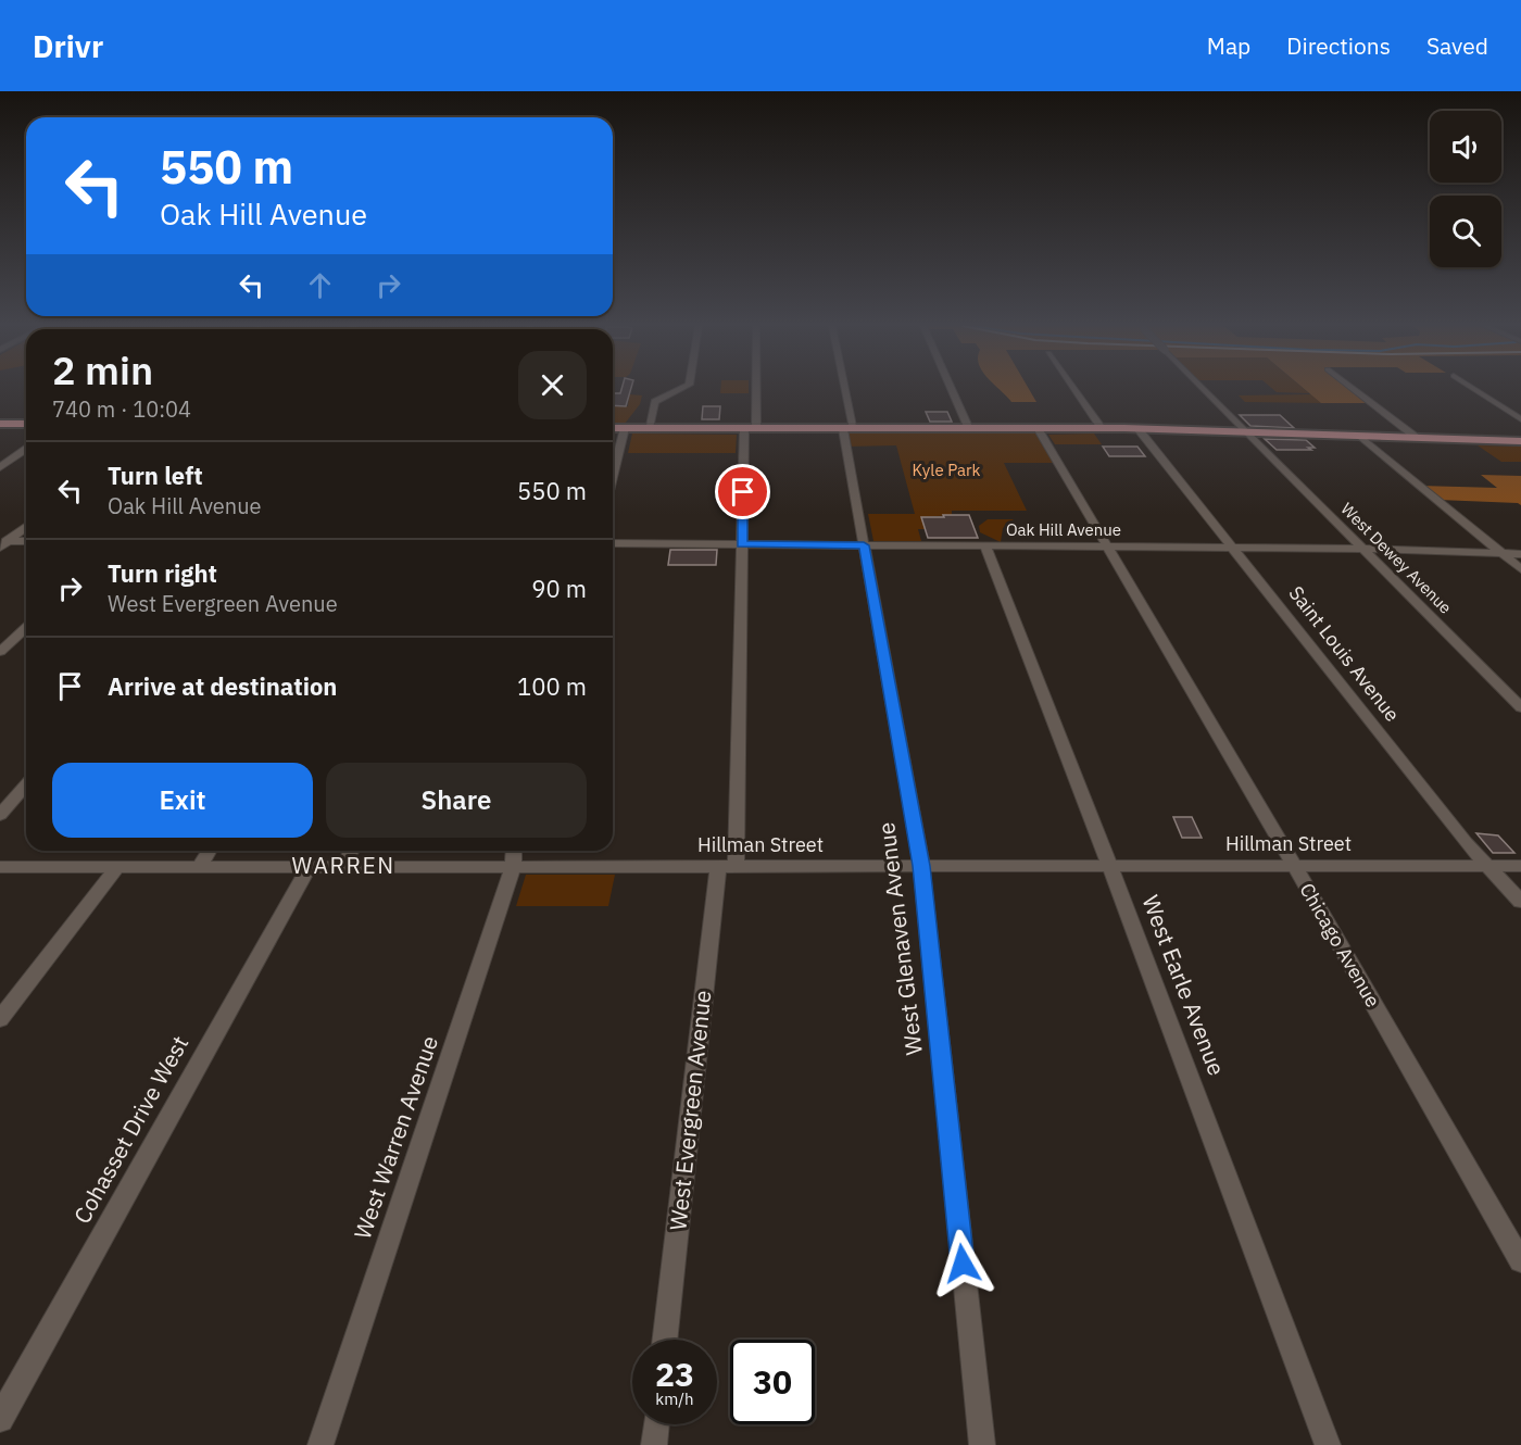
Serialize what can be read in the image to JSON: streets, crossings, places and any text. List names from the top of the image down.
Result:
{
  "streets": {
    "street": [
      "Oak Hill Avenue",
      "West Dewey Avenue",
      "Saint Louis Avenue",
      "Hillman Street",
      "West Glenaven Avenue",
      "Chicago Avenue",
      "West Earle Avenue",
      "West Evergreen Avenue",
      "Cohasset Drive West",
      "West Warren Avenue"
    ]
  },
  "crossings": [
    ["Oak Hill Avenue", "West Dewey Avenue"],
    ["Oak Hill Avenue", "Saint Louis Avenue"],
    ["Oak Hill Avenue", "West Glenaven Avenue"],
    ["Oak Hill Avenue", "Chicago Avenue"],
    ["Oak Hill Avenue", "West Earle Avenue"],
    ["Oak Hill Avenue", "West Evergreen Avenue"],
    ["Saint Louis Avenue", "Hillman Street"],
    ["Hillman Street", "West Glenaven Avenue"],
    ["Hillman Street", "Chicago Avenue"],
    ["Hillman Street", "West Earle Avenue"],
    ["Hillman Street", "West Evergreen Avenue"],
    ["Hillman Street", "Cohasset Drive West"],
    ["Hillman Street", "West Warren Avenue"]
  ],
  "districts": ["WARREN"],
  "parks": ["Kyle Park"],
  "page": {
    "header": "Drivr",
    "nav": ["Map", "Directions", "Saved"],
    "turn": ["550 m", "Oak Hill Avenue"],
    "heading": ["2 min", "740 m · 10:04"],
    "list": [
      {
        "name": "Turn left",
        "note": "Oak Hill Avenue",
        "value": "550 m"
      },
      {
        "name": "Turn right",
        "note": "West Evergreen Avenue",
        "value": "90 m"
      },
      {
        "name": "Arrive at destination",
        "value": "100 m"
      }
    ],
    "buttons": ["Exit", "Share"],
    "speed": "23 km/h",
    "limit": "30"
  }
}
